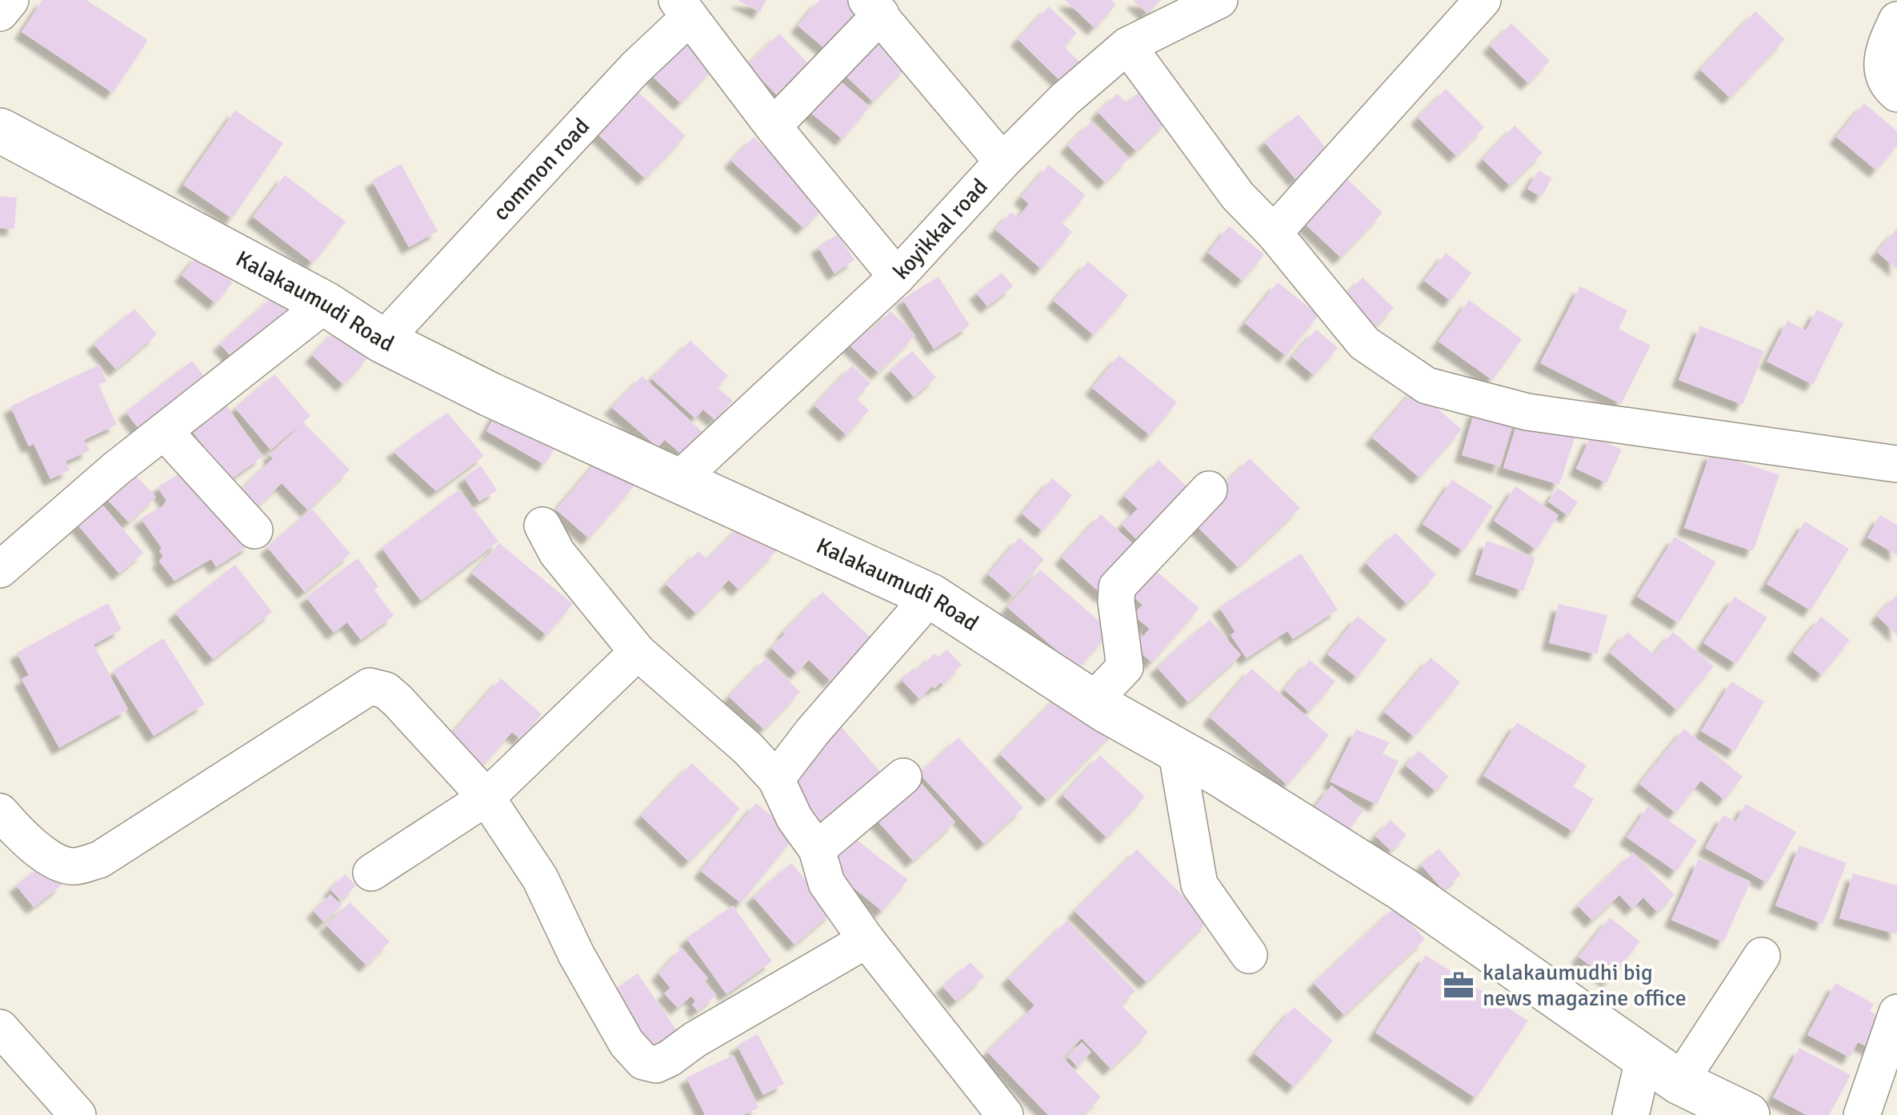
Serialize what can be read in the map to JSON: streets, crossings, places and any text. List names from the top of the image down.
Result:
{
  "streets": {
    "street": ["common road", "koyikkal road", "Kalakaumudi Road"]
  },
  "crossings": [
    ["common road", "Kalakaumudi Road"],
    ["koyikkal road", "Kalakaumudi Road"]
  ],
  "places": {
    "office": ["kalakaumudhi big news magazine office"]
  }
}
